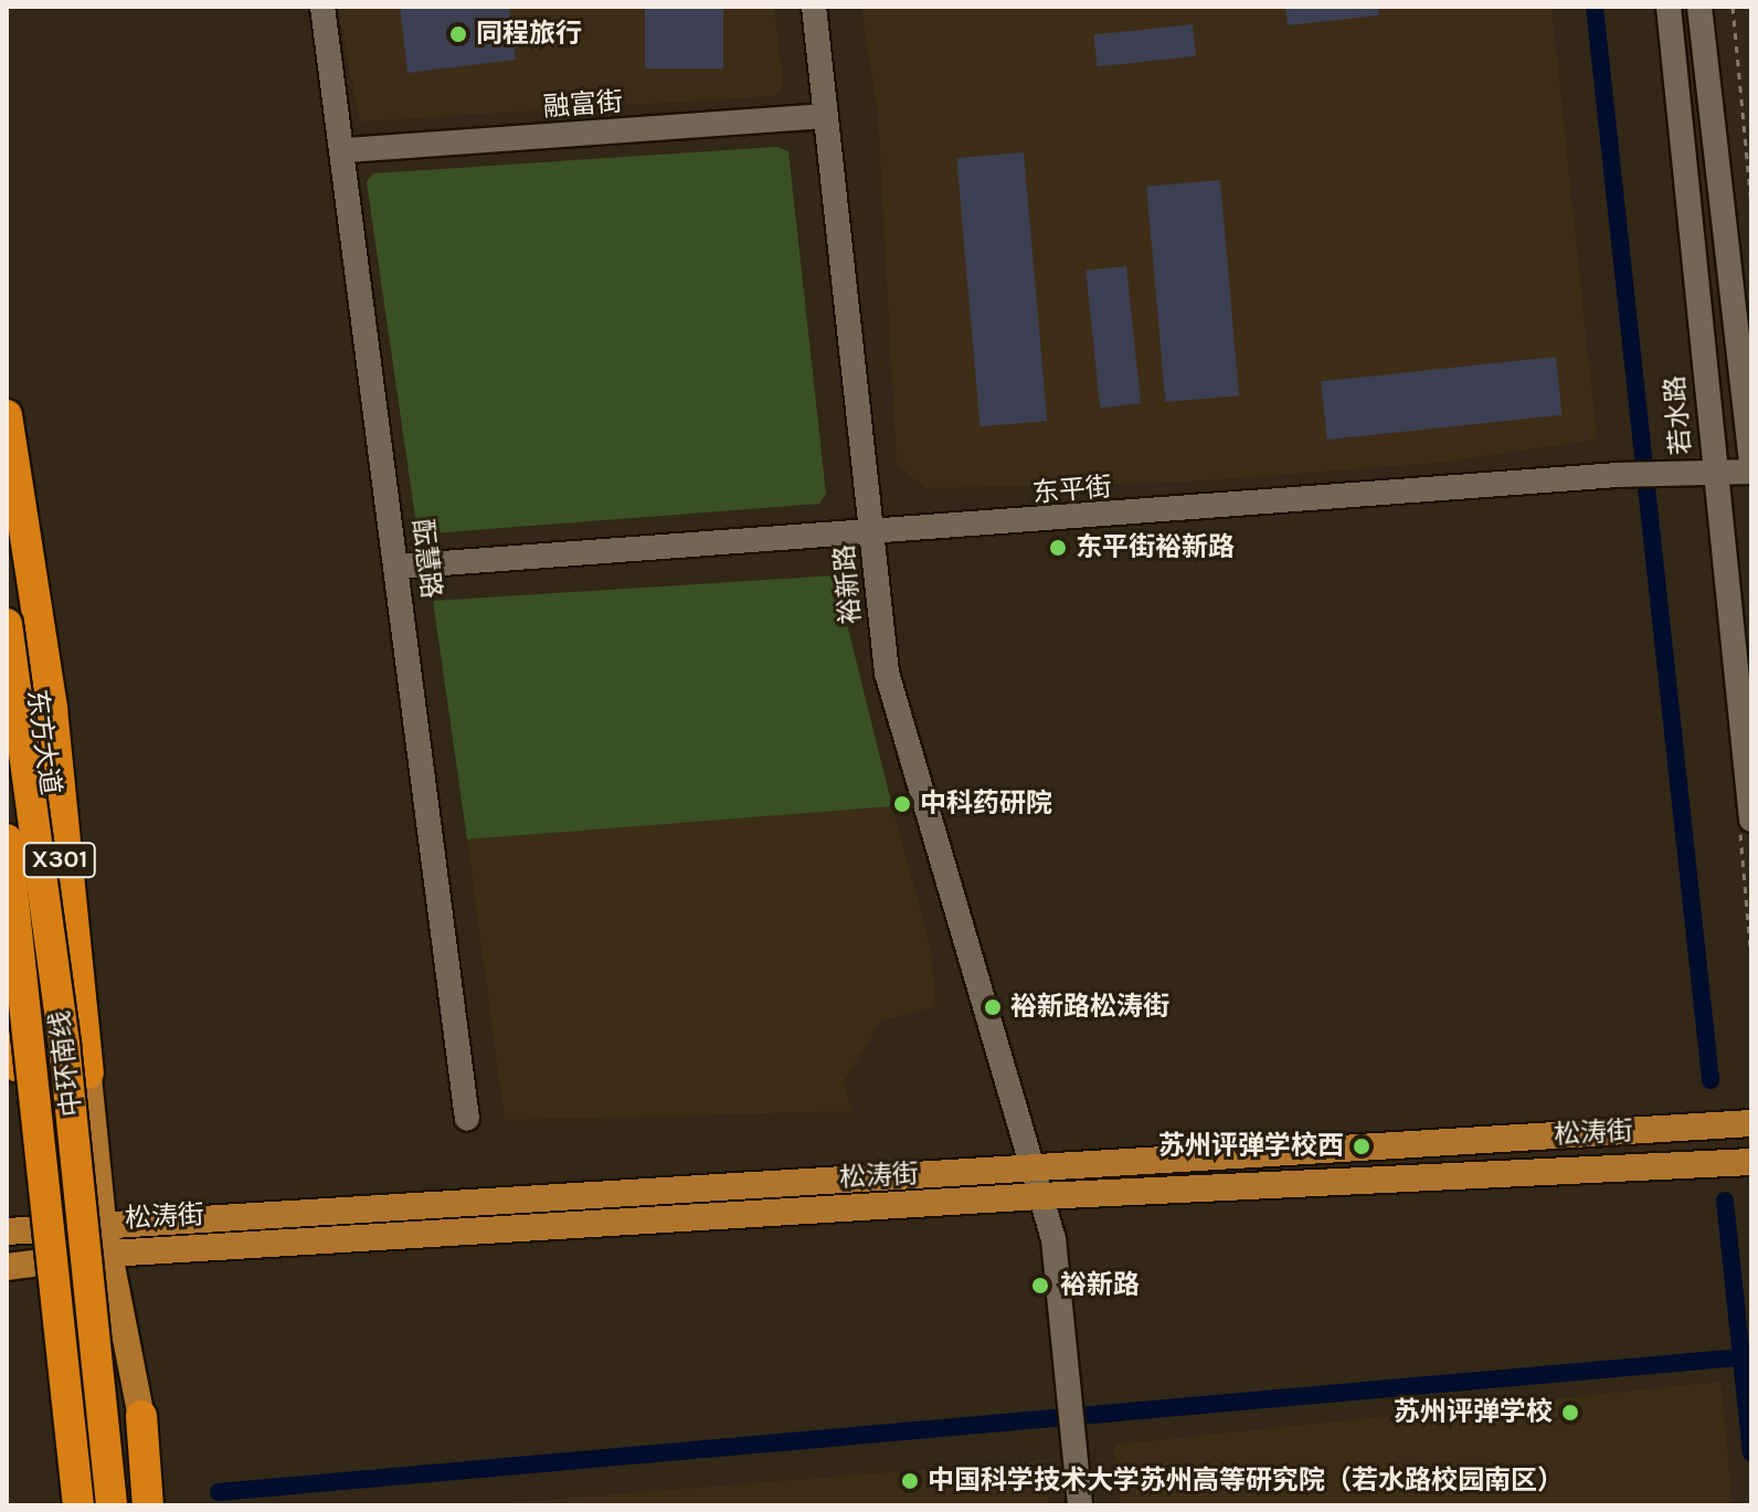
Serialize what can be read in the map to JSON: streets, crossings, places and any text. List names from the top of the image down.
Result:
{
  "streets": {
    "highway": ["中环南线"],
    "main road": ["东方大道", "X301", "松涛街"],
    "street": [
      "融富街",
      "若水路",
      "东平街",
      "酝慧路",
      "裕新路"
    ]
  },
  "crossings": [
    ["融富街", "酝慧路"],
    ["融富街", "裕新路"],
    ["若水路", "东平街"],
    ["东平街", "酝慧路"],
    ["东平街", "裕新路"],
    ["裕新路", "松涛街"],
    ["东方大道", "松涛街"]
  ],
  "places": [
    "同程旅行",
    "东平街裕新路",
    "中科药研院",
    "裕新路松涛街",
    "苏州评弹学校西",
    "裕新路",
    "苏州评弹学校",
    "中国科学技术大学苏州高等研究院（若水路校园南区）"
  ]
}
